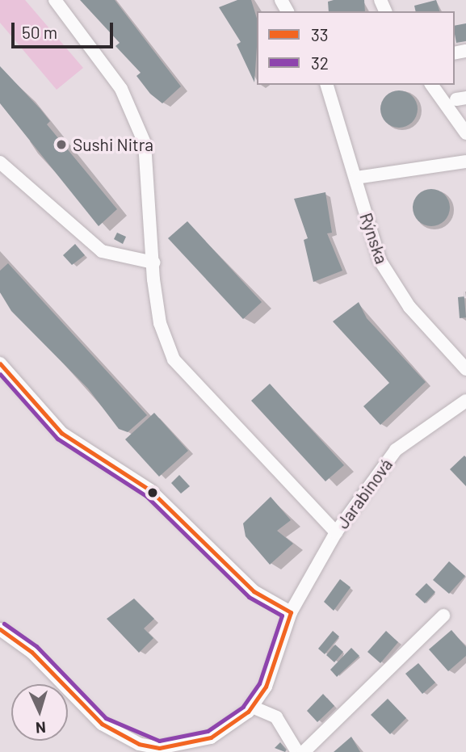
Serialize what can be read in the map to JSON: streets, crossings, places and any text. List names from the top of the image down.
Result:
{
  "streets": {
    "street": ["Rýnska", "Jarabinová"]
  },
  "places": ["Sushi Nitra"],
  "lines": ["transit line 33", "transit line 32"],
  "legend": ["33", "32"],
  "scale_bar": "50 m",
  "north": "bottom"
}
